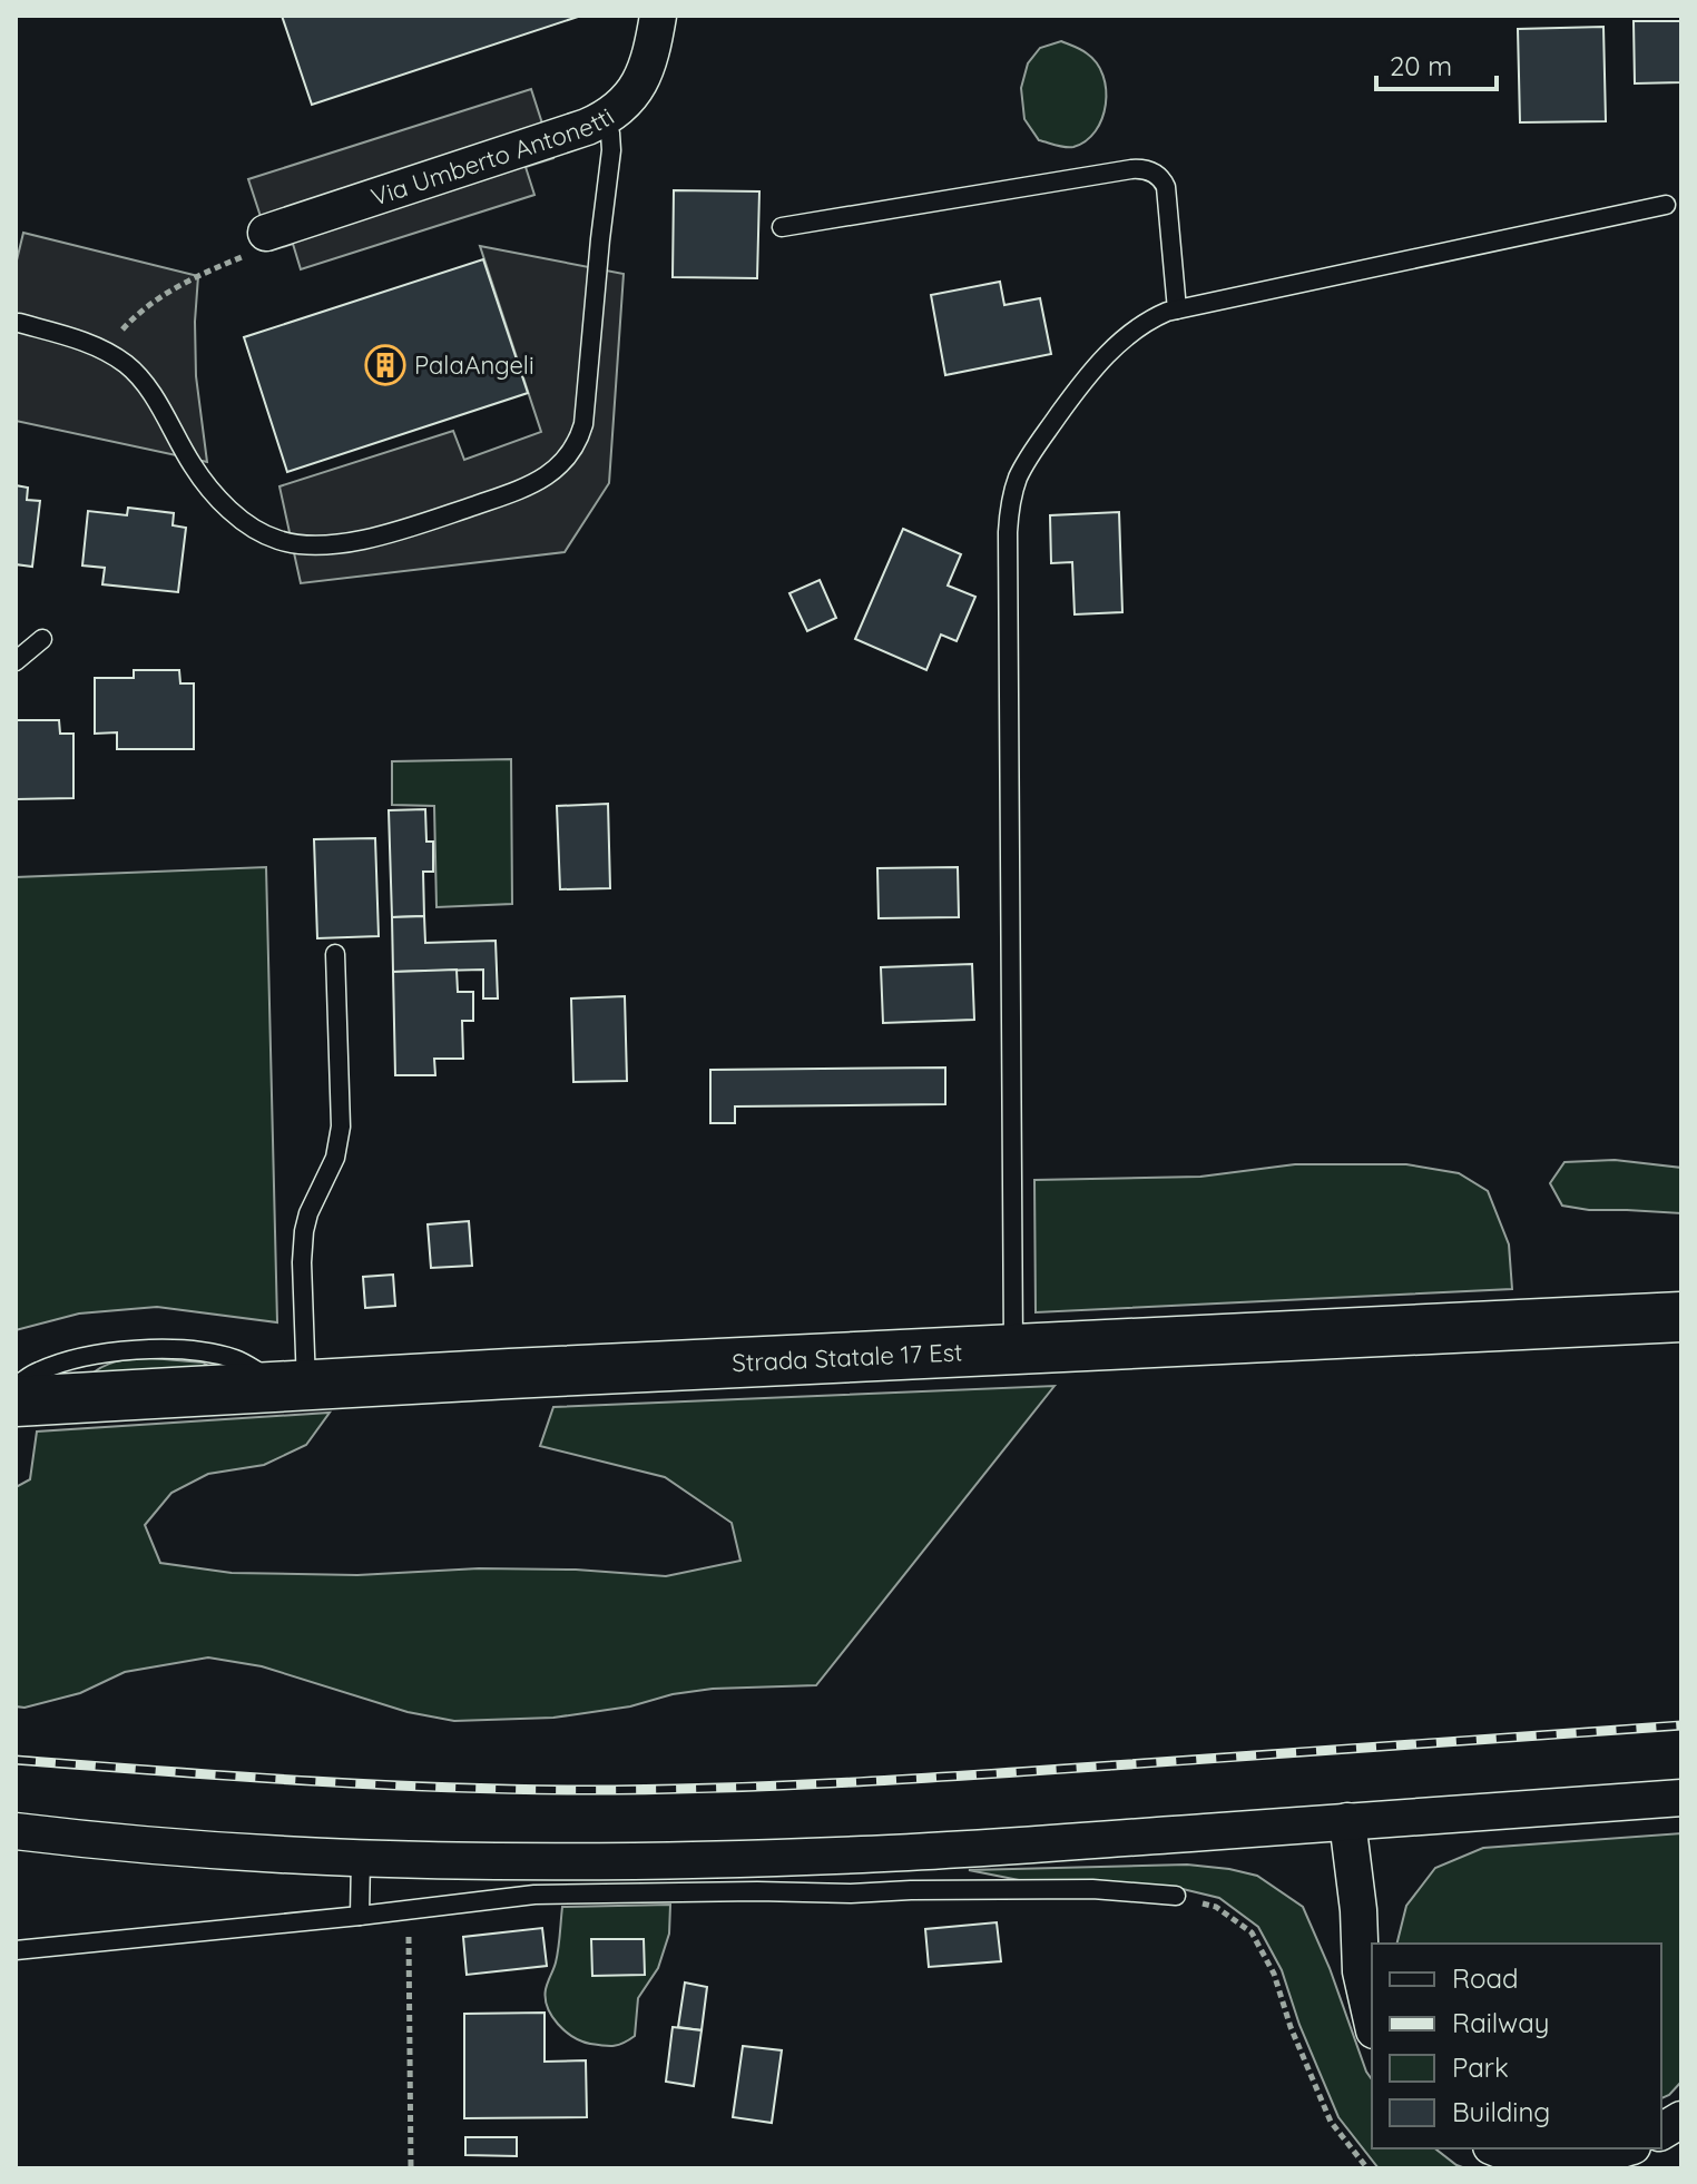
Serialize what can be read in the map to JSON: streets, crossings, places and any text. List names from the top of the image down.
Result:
{
  "streets": {
    "main road": ["Strada Statale 17 Est"],
    "street": ["Via Umberto Antonetti"]
  },
  "places": {
    "building": ["PalaAngeli"]
  },
  "legend": [
    "Road",
    "Railway",
    "Park",
    "Building"
  ],
  "scale_bar": "20 m"
}
